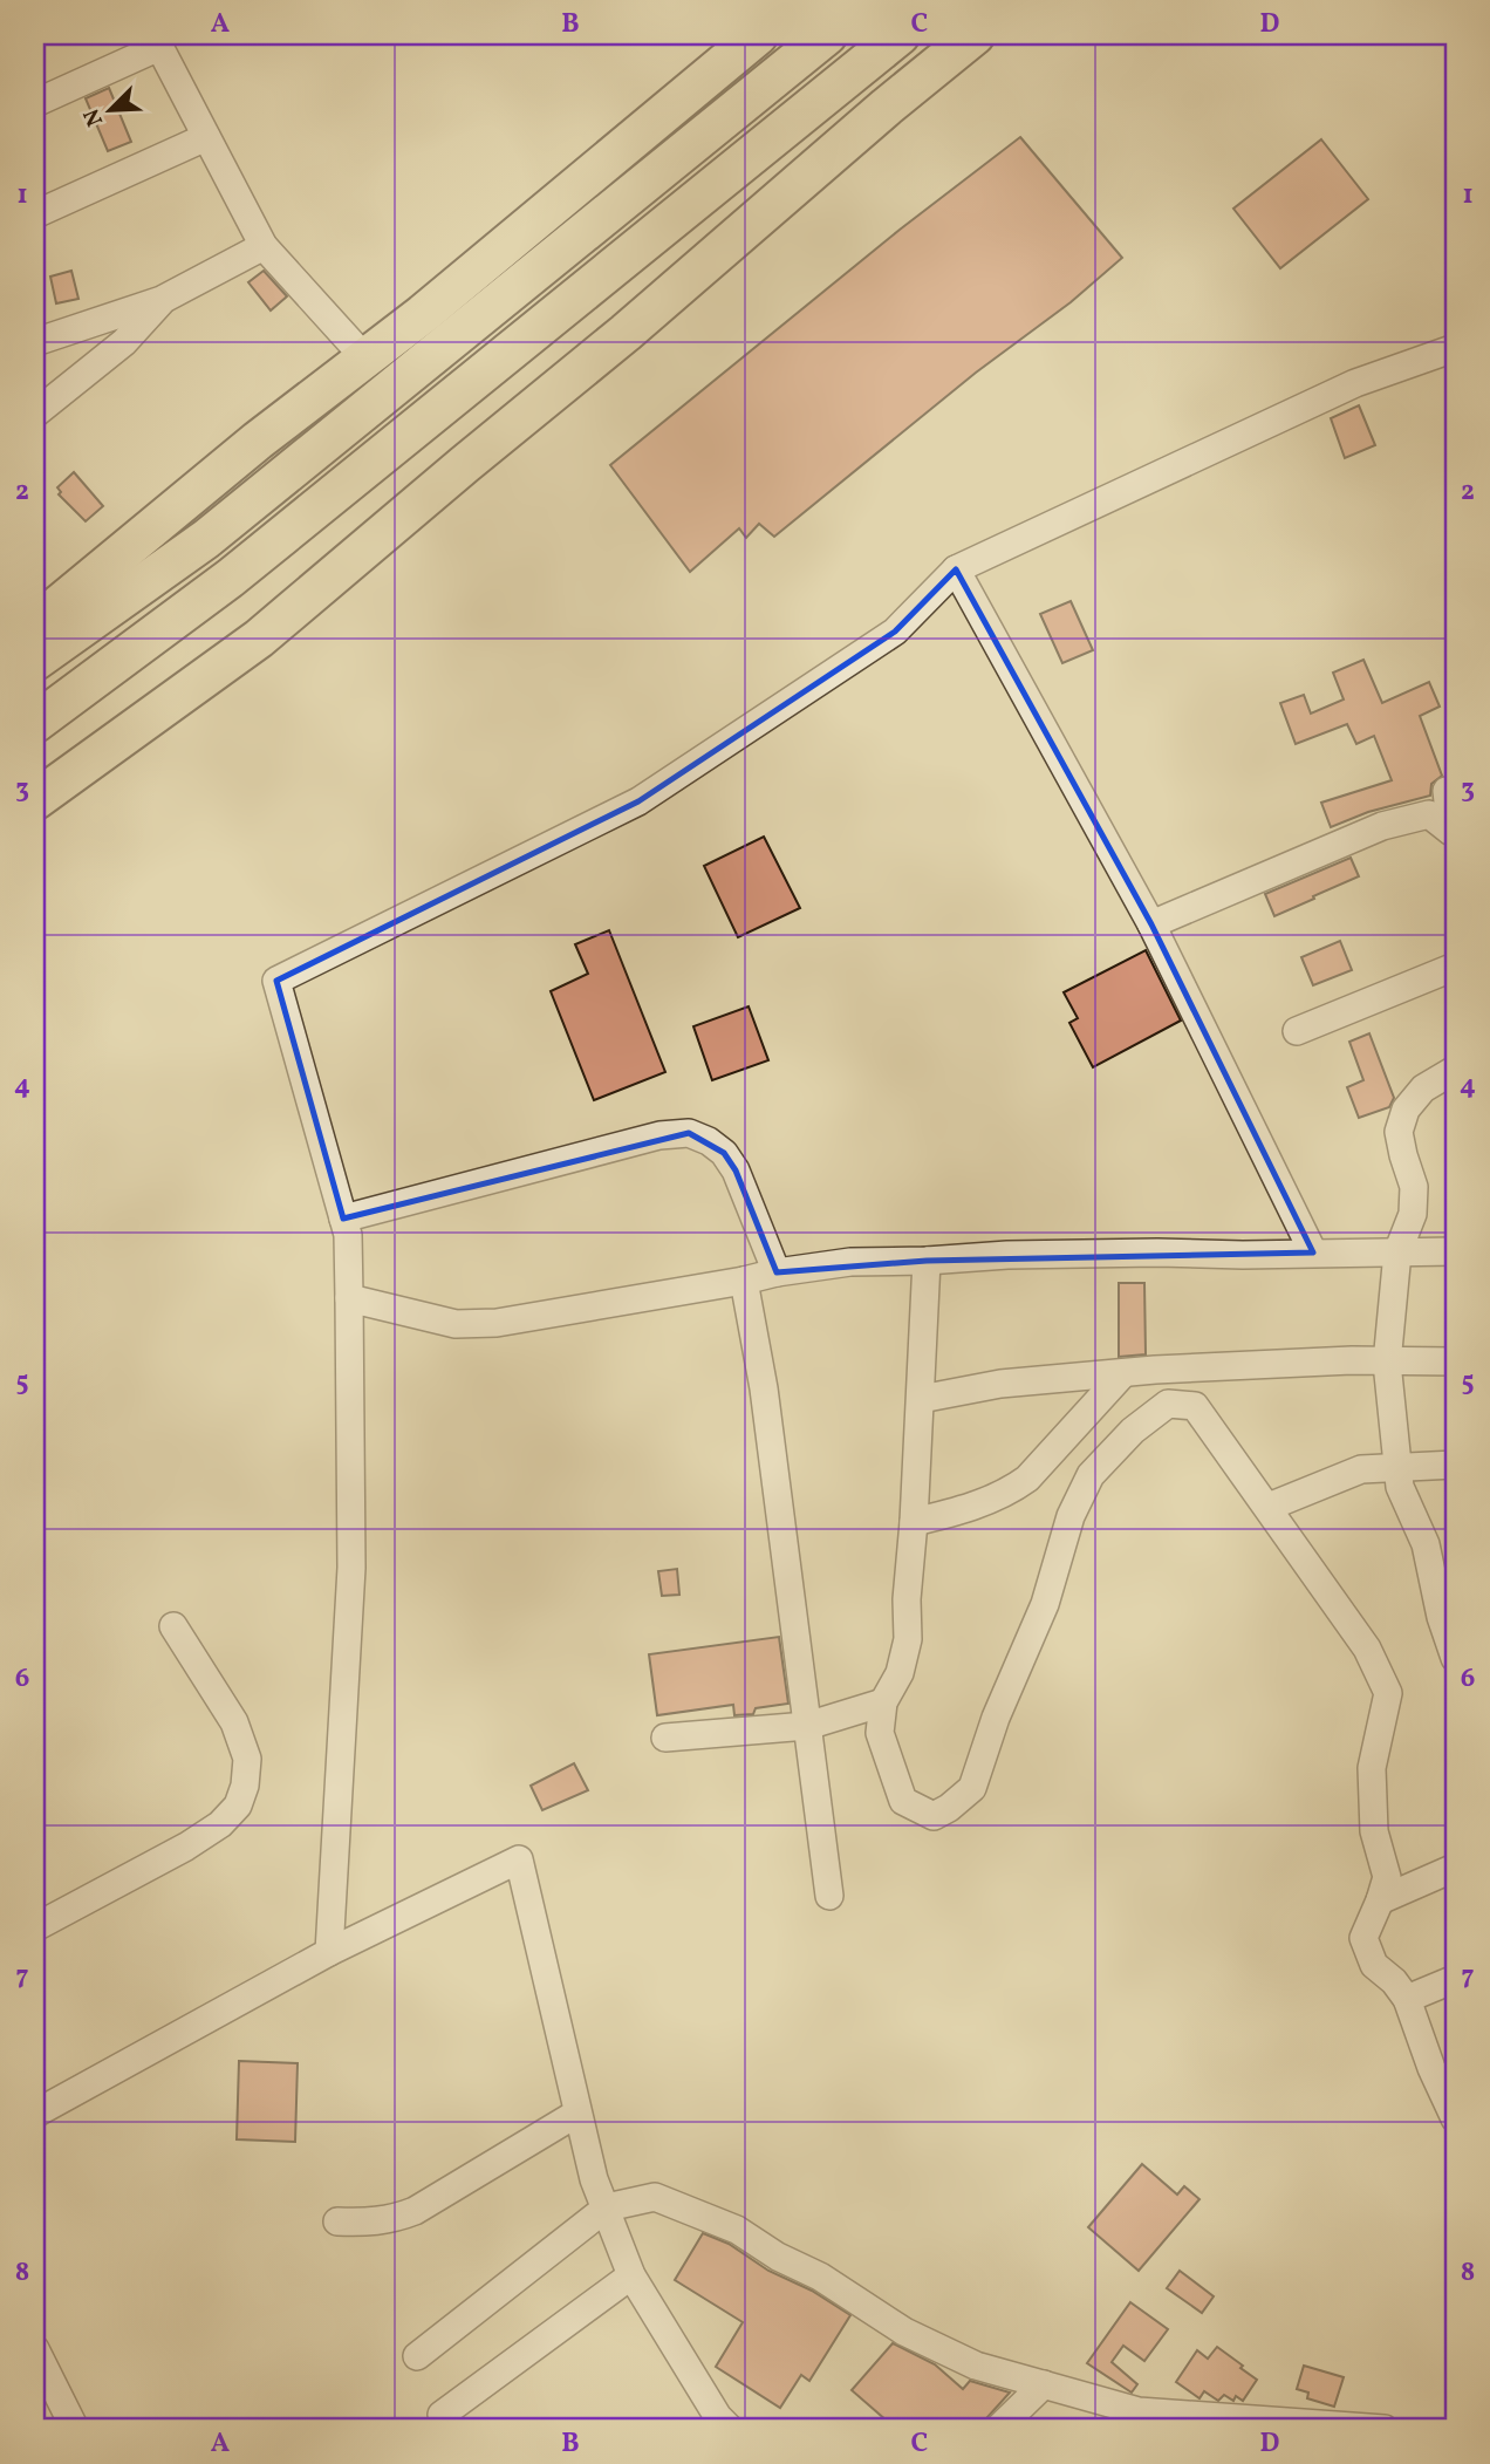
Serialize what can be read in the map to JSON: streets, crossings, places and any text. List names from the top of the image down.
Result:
{
  "north": "bottom left",
  "grid": {
    "columns": [
      "A",
      "B",
      "C",
      "D"
    ],
    "rows": [
      "1",
      "2",
      "3",
      "4",
      "5",
      "6",
      "7",
      "8"
    ]
  }
}
